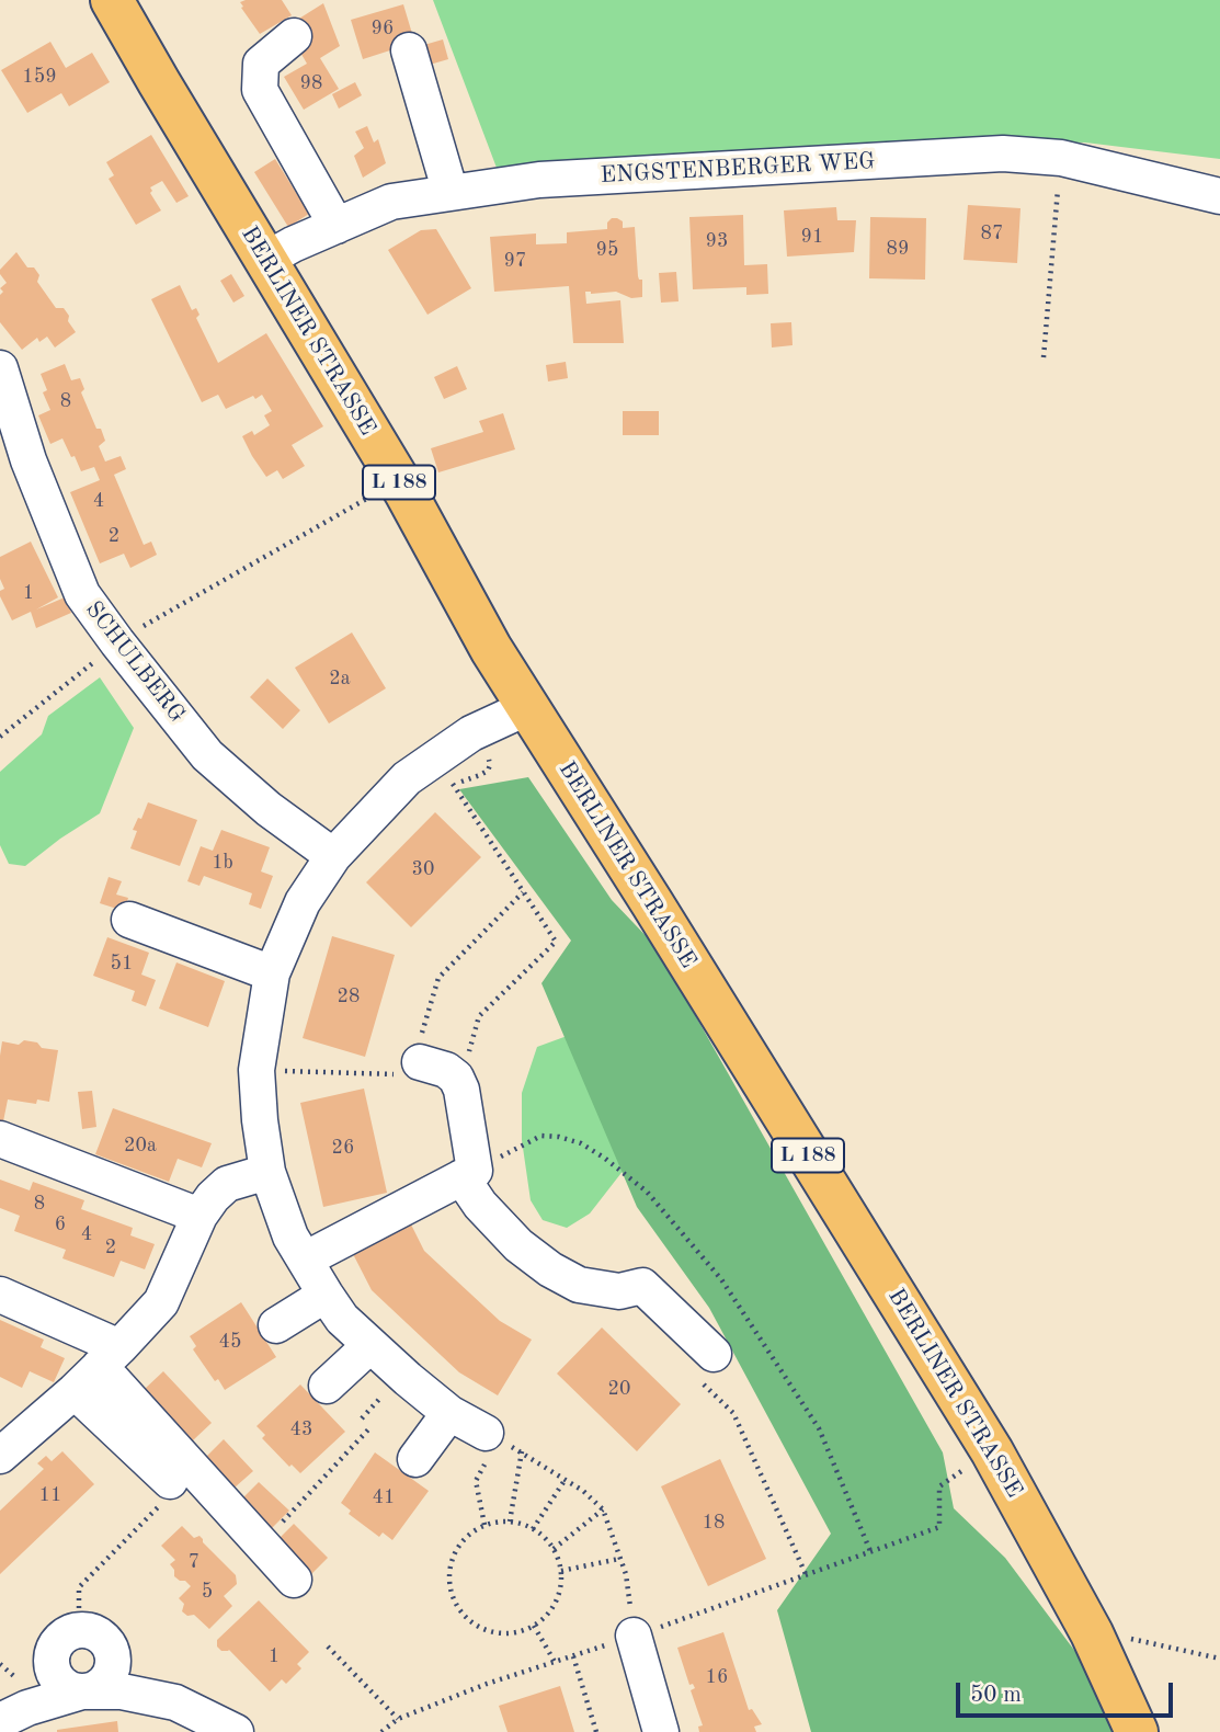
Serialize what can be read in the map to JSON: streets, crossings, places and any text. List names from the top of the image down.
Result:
{
  "streets": {
    "main road": ["BERLINER STRASSE", "L 188"],
    "street": ["ENGSTENBERGER WEG", "SCHULBERG"]
  },
  "crossings": [
    ["ENGSTENBERGER WEG", "BERLINER STRASSE"]
  ],
  "house_numbers": [
    "96",
    "159",
    "98",
    "87",
    "91",
    "93",
    "89",
    "95",
    "97",
    "8",
    "4",
    "2",
    "1",
    "2a",
    "1b",
    "30",
    "51",
    "28",
    "20a",
    "26",
    "8",
    "6",
    "4",
    "2",
    "45",
    "20",
    "43",
    "11",
    "41",
    "18",
    "7",
    "5",
    "1",
    "16"
  ],
  "scale_bar": "50 m"
}
